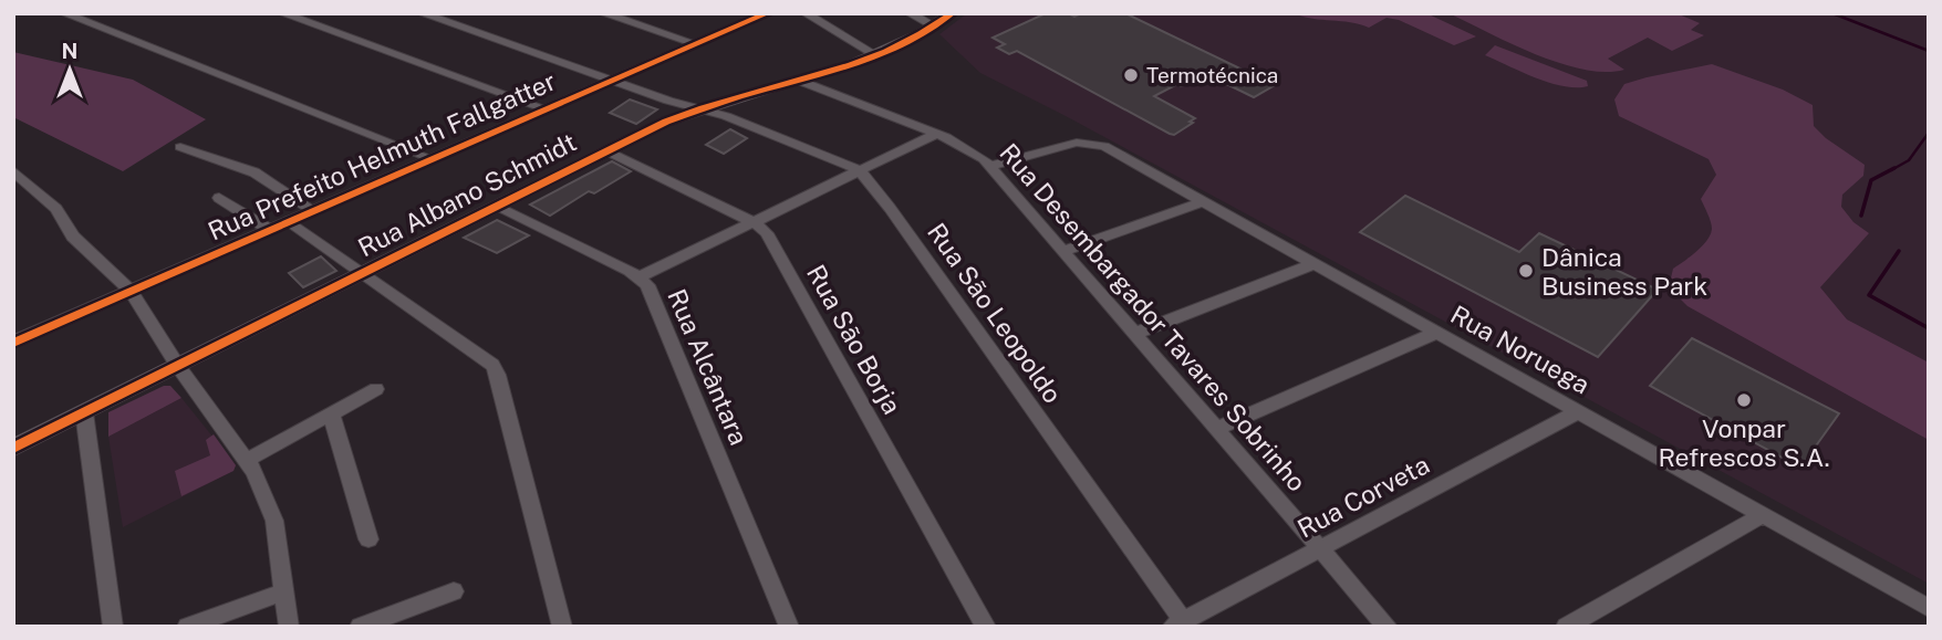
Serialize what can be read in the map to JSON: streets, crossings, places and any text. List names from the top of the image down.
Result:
{
  "streets": {
    "main road": ["Rua Prefeito Helmuth Fallgatter", "Rua Albano Schmidt"],
    "street": [
      "Rua São Leopoldo",
      "Rua Desembargador Tavares Sobrinho",
      "Rua São Borja",
      "Rua Noruega",
      "Rua Alcântara",
      "Rua Corveta"
    ]
  },
  "crossings": [
    ["Rua Prefeito Helmuth Fallgatter", "Rua São Leopoldo"],
    ["Rua Albano Schmidt", "Rua São Leopoldo"],
    ["Rua Albano Schmidt", "Rua Desembargador Tavares Sobrinho"],
    ["Rua Albano Schmidt", "Rua São Borja"],
    ["Rua Albano Schmidt", "Rua Alcântara"],
    ["Rua São Leopoldo", "Rua Corveta"],
    ["Rua Desembargador Tavares Sobrinho", "Rua Noruega"],
    ["Rua Desembargador Tavares Sobrinho", "Rua Corveta"],
    ["Rua Noruega", "Rua Corveta"]
  ],
  "places": ["Termotécnica", "Dânica Business Park", "Vonpar Refrescos S.A."],
  "north": "top"
}
